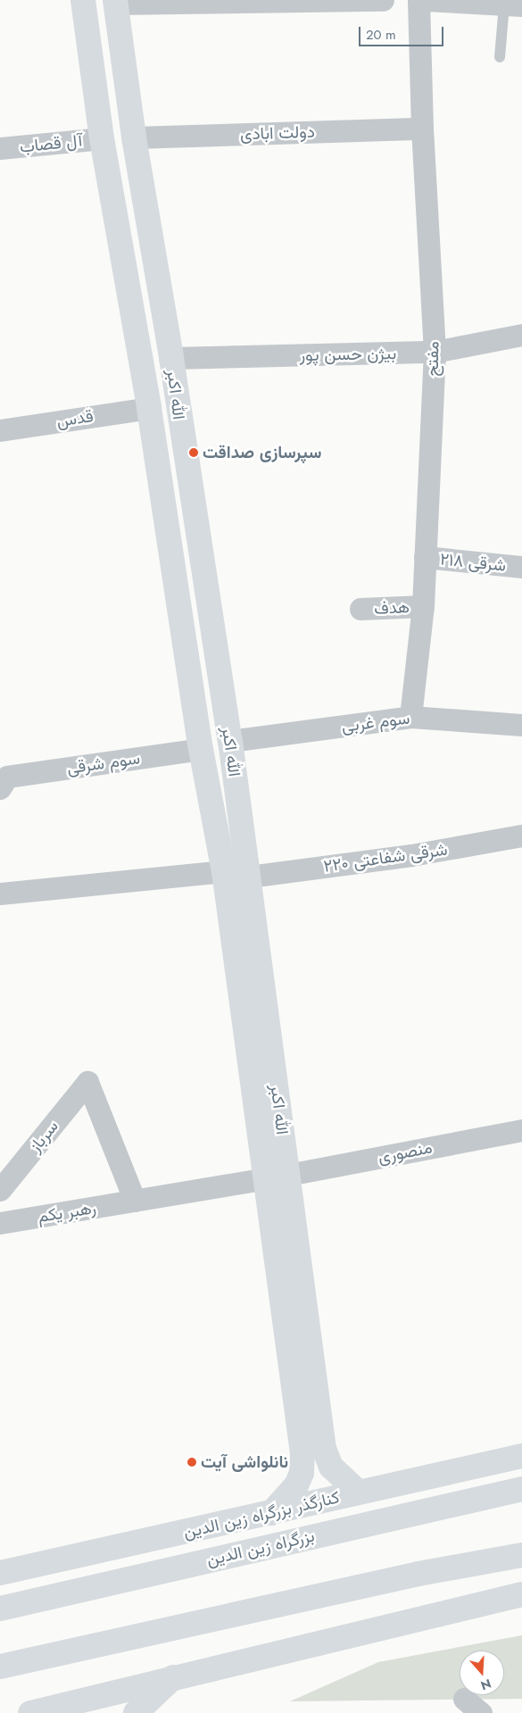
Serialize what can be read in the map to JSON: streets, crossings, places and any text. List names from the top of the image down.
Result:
{
  "streets": {
    "main road": ["الله اکبر", "کنارگذر بزرگراه زین الدین", "بزرگراه زین الدین"],
    "street": [
      "دولت ابادی",
      "آل قصاب",
      "بیژن حسن پور",
      "مفتح",
      "قدس",
      "۲۱۸ شرقی",
      "هدف",
      "سوم غربی",
      "سوم شرقی",
      "۲۲۰ شرقی شفاعتی",
      "سرباز",
      "منصوری",
      "رهبر یکم"
    ]
  },
  "crossings": [
    ["دولت ابادی", "مفتح"],
    ["دولت ابادی", "الله اکبر"],
    ["بیژن حسن پور", "مفتح"],
    ["بیژن حسن پور", "الله اکبر"],
    ["مفتح", "۲۱۸ شرقی"],
    ["مفتح", "هدف"],
    ["مفتح", "سوم غربی"],
    ["الله اکبر", "سوم غربی"],
    ["الله اکبر", "۲۲۰ شرقی شفاعتی"],
    ["الله اکبر", "منصوری"],
    ["الله اکبر", "رهبر یکم"],
    ["الله اکبر", "کنارگذر بزرگراه زین الدین"],
    ["سرباز", "رهبر یکم"],
    ["منصوری", "رهبر یکم"]
  ],
  "places": ["سپرسازی صداقت", "نانلواشی آیت"],
  "scale_bar": "20 m",
  "north": "bottom"
}
